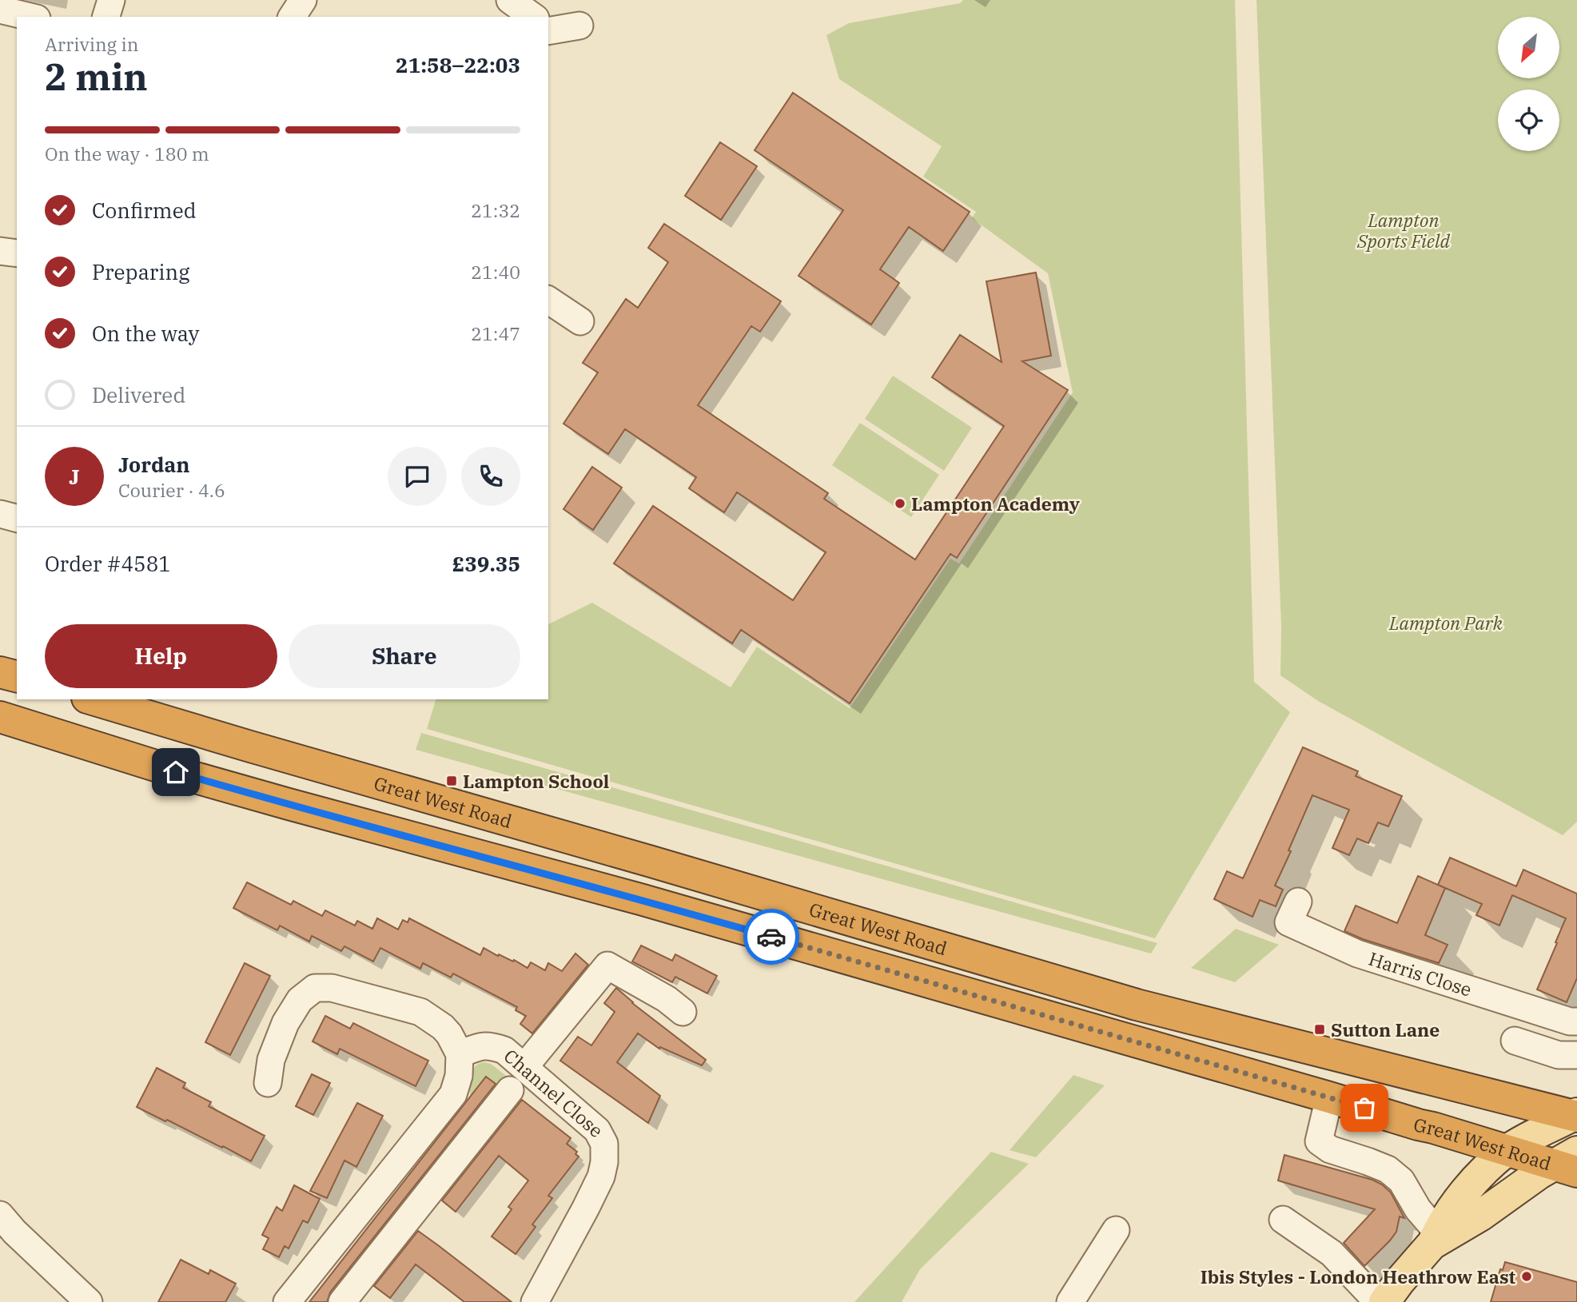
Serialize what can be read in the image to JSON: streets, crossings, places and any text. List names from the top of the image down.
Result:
{
  "streets": {
    "highway": ["Great West Road"],
    "street": ["Harris Close", "Channel Close"]
  },
  "parks": ["Lampton Sports Field", "Lampton Park"],
  "places": {
    "other": ["Lampton Academy", "Ibis Styles - London Heathrow East"],
    "transit": ["Lampton School", "Sutton Lane"]
  },
  "north": "bottom left",
  "page": {
    "heading": ["2 min", "Arriving in", "21:58–22:03"],
    "panel": [
      "Jordan",
      "Courier · 4.6",
      "Order #4581",
      "£39.35"
    ],
    "bar": "On the way · 180 m",
    "list": [
      ["Confirmed", "21:32"],
      ["Preparing", "21:40"],
      ["On the way", "21:47"],
      "Delivered"
    ],
    "round": "J",
    "buttons": ["Help", "Share"]
  }
}
